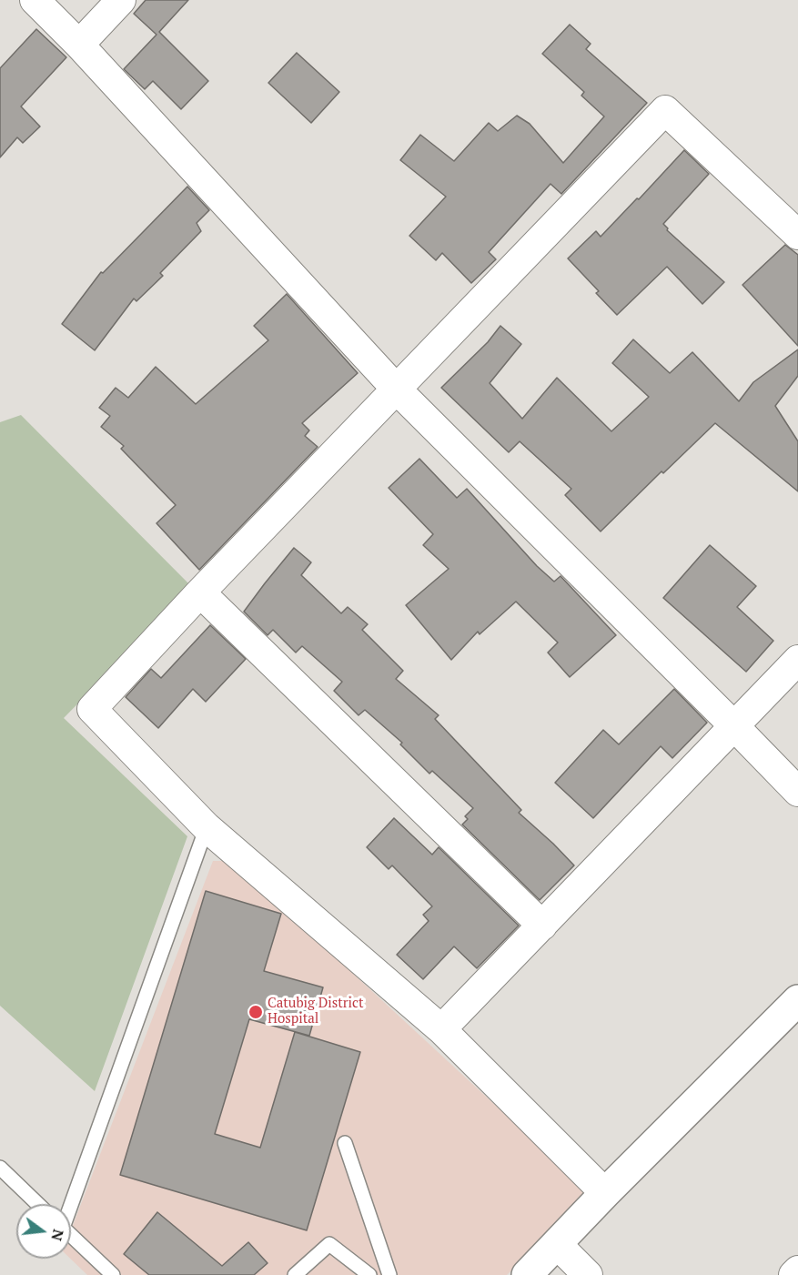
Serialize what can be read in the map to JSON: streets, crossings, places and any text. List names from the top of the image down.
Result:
{
  "places": ["Catubig District Hospital"],
  "north": "right"
}
